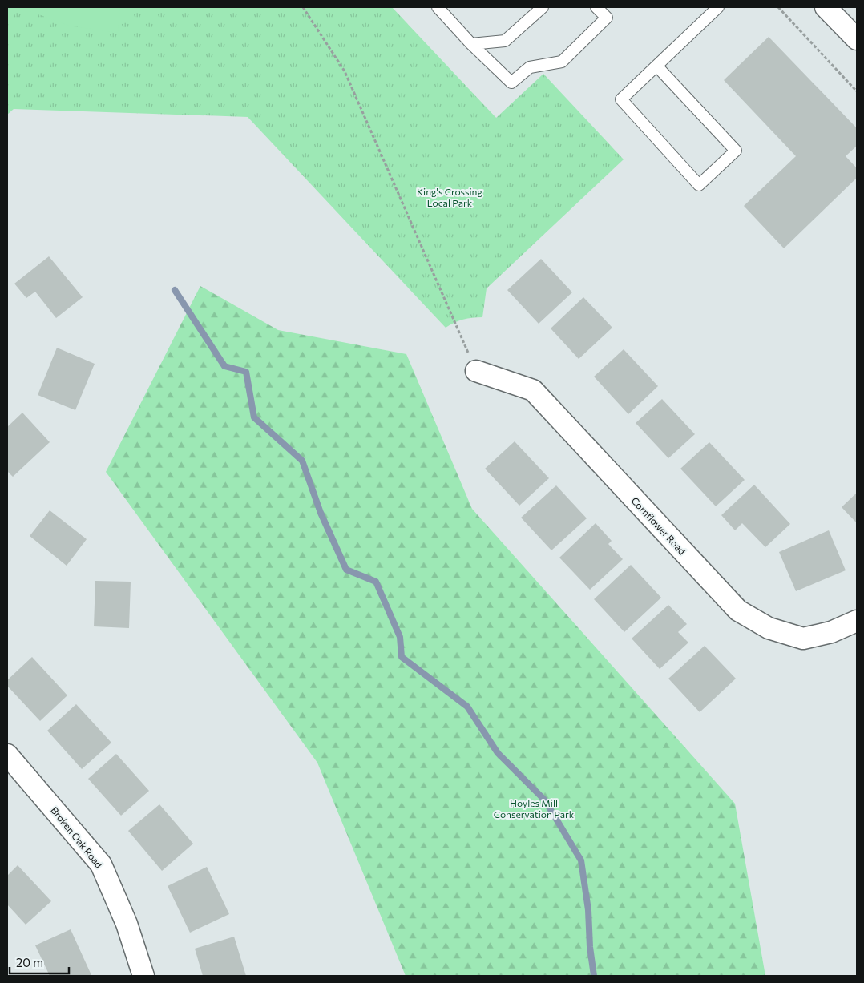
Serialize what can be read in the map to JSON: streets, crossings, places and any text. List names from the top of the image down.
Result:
{
  "streets": {
    "street": ["Cornflower Road", "Broken Oak Road"]
  },
  "parks": ["King's Crossing Local Park", "Hoyles Mill Conservation Park"],
  "scale_bar": "20 m"
}
